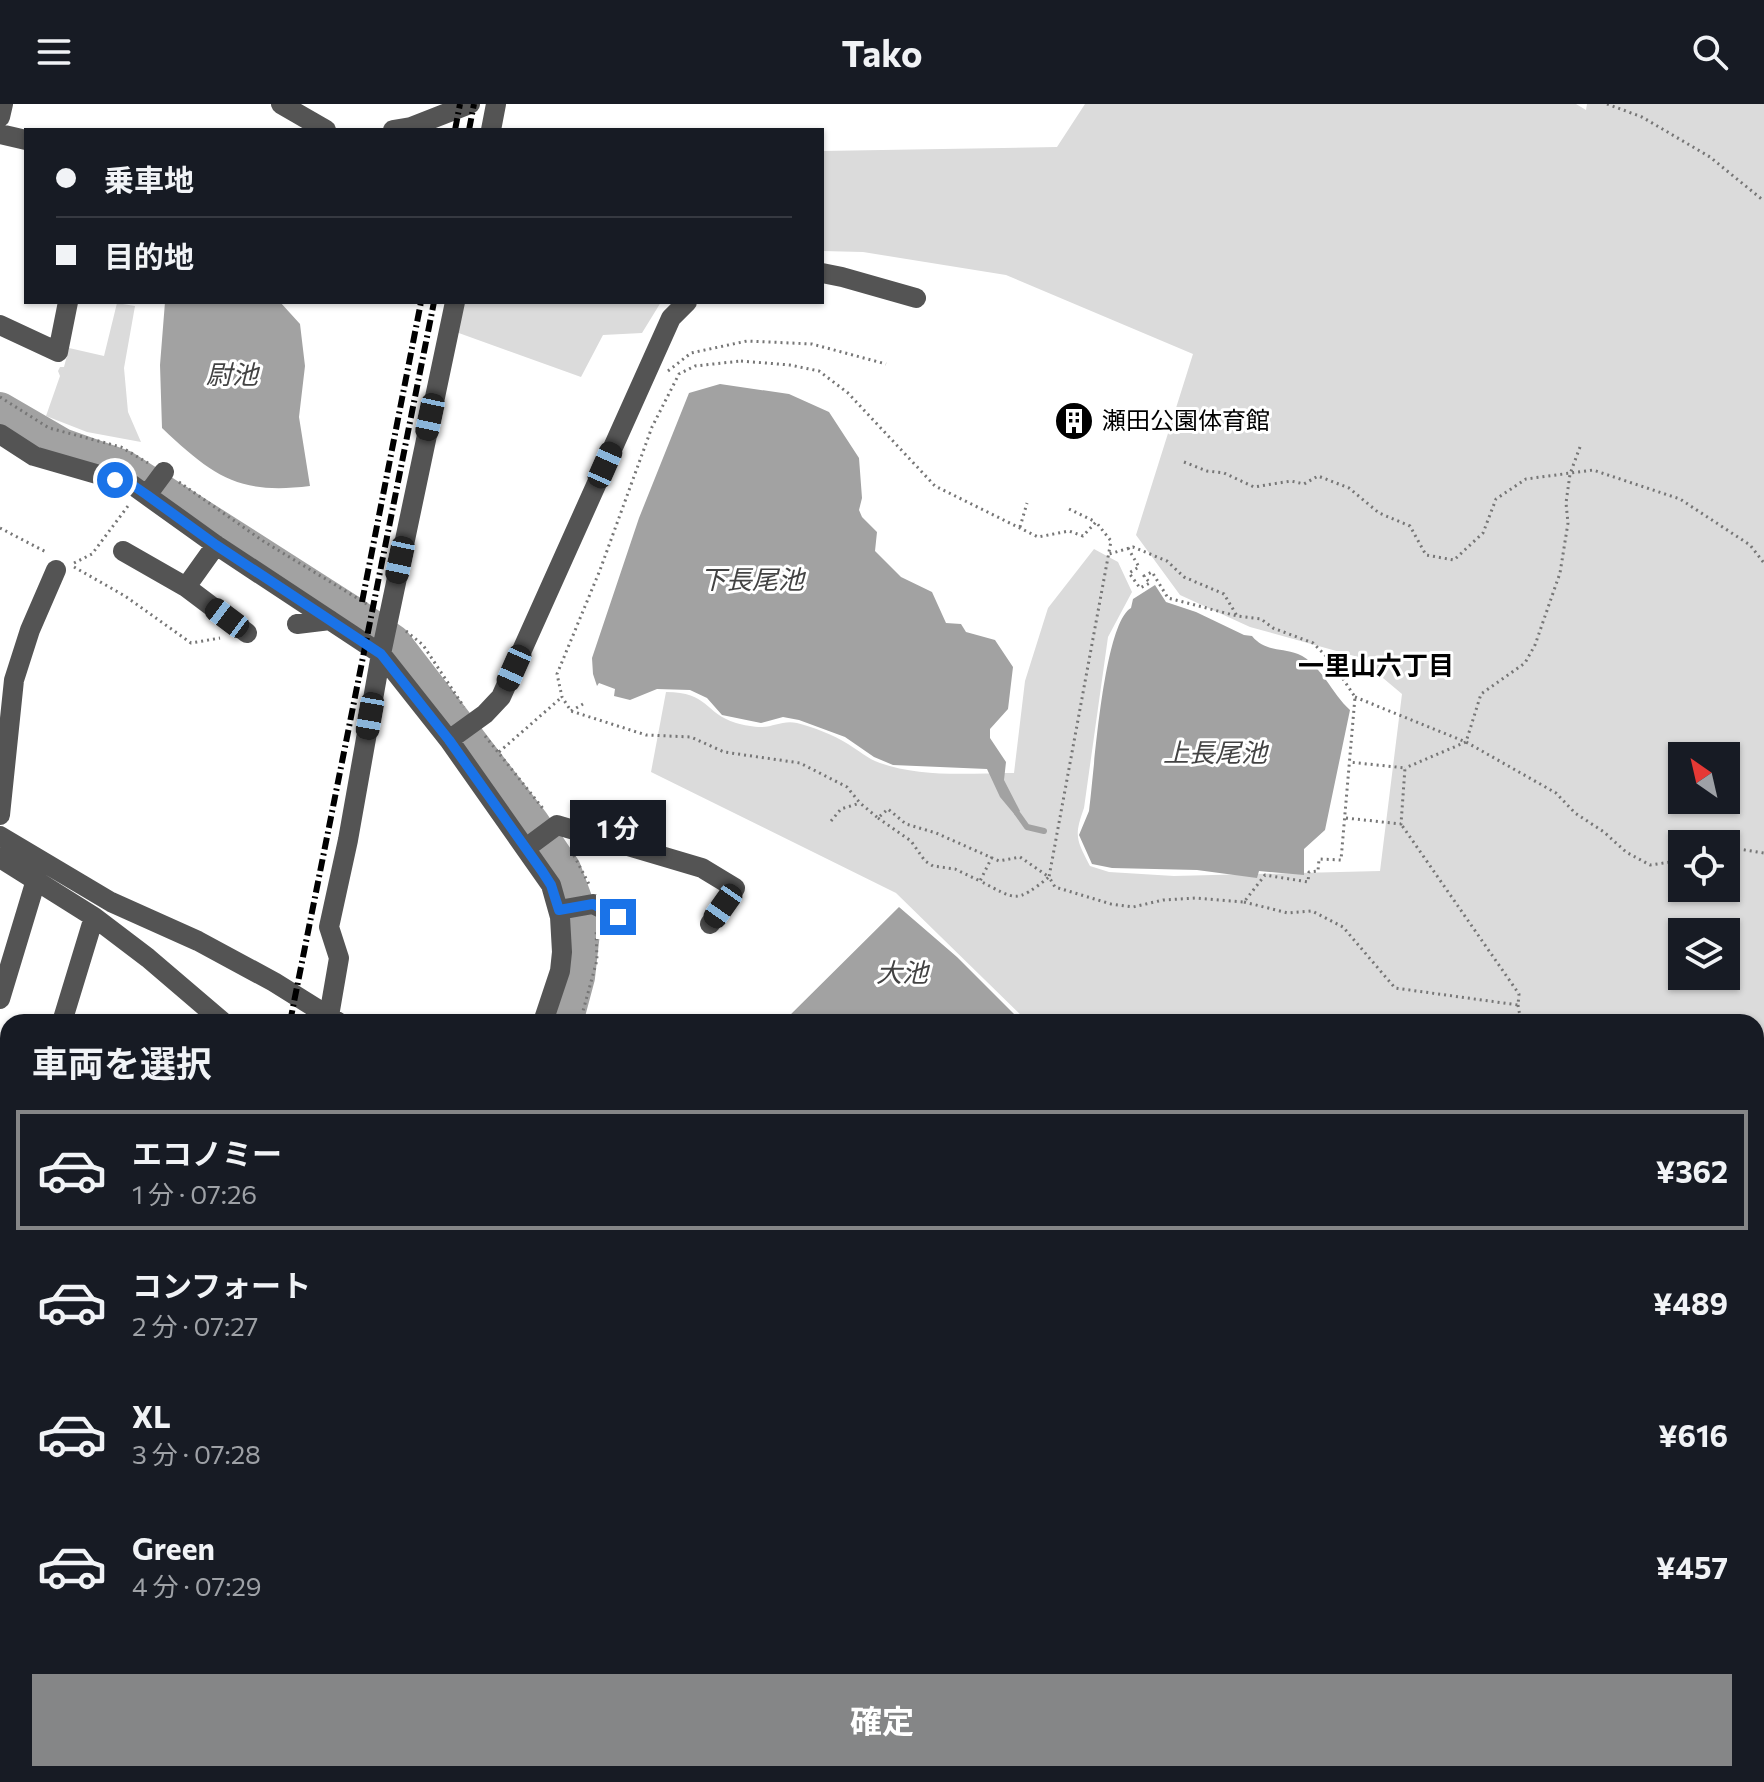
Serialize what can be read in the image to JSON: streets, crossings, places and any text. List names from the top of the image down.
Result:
{
  "districts": ["一里山六丁目"],
  "water": [
    "尉池",
    "下長尾池",
    "上長尾池",
    "大池"
  ],
  "places": {
    "building": ["瀬田公園体育館"]
  },
  "north": "top left",
  "page": {
    "header": "Tako",
    "banner": ["乗車地", "目的地"],
    "bubble": "1 分",
    "heading": "車両を選択",
    "list": [
      {
        "name": "エコノミー",
        "note": "1 分 · 07:26",
        "value": "¥362"
      },
      {
        "name": "コンフォート",
        "note": "2 分 · 07:27",
        "value": "¥489"
      },
      {
        "name": "XL",
        "note": "3 分 · 07:28",
        "value": "¥616"
      },
      {
        "name": "Green",
        "note": "4 分 · 07:29",
        "value": "¥457"
      }
    ],
    "buttons": "確定"
  }
}
